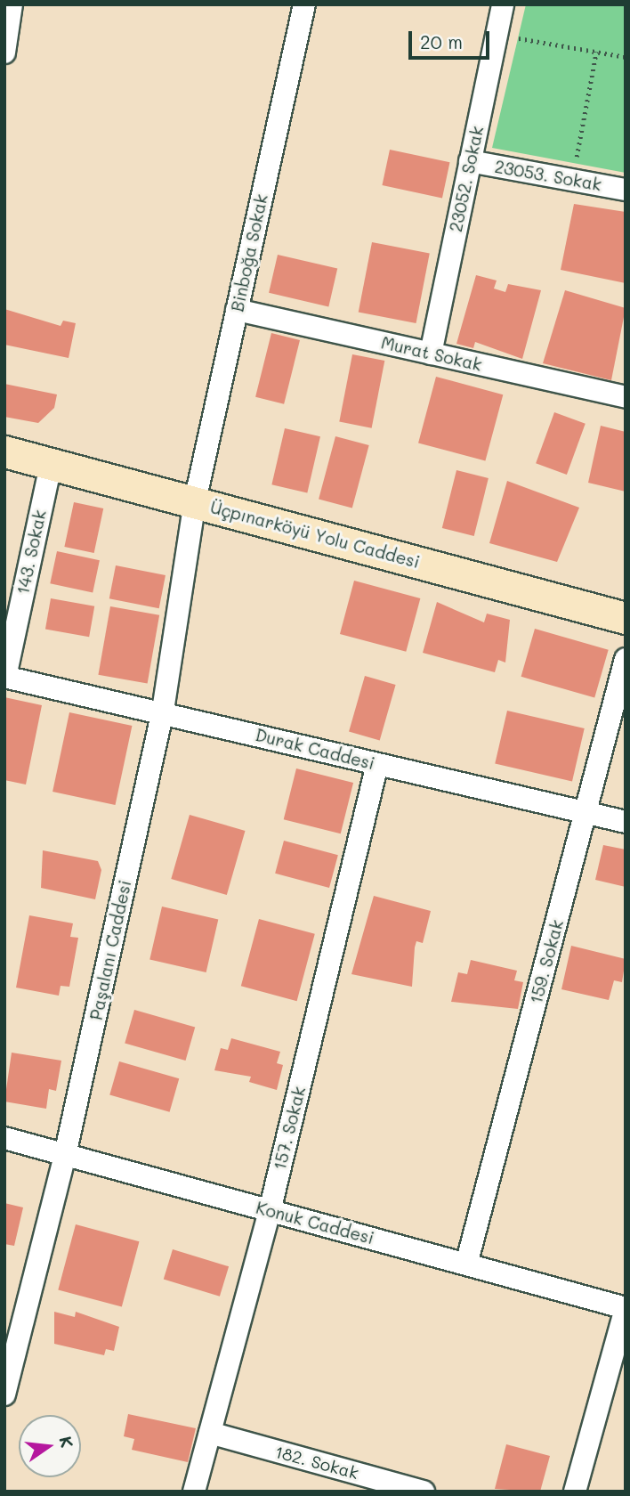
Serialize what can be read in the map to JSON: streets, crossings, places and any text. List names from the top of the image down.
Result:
{
  "streets": {
    "main road": ["Üçpınarköyü Yolu Caddesi"],
    "street": [
      "23053. Sokak",
      "23052. Sokak",
      "Binboğa Sokak",
      "Murat Sokak",
      "143. Sokak",
      "Durak Caddesi",
      "Paşalanı Caddesi",
      "159. Sokak",
      "157. Sokak",
      "Konuk Caddesi",
      "182. Sokak"
    ]
  },
  "crossings": [
    ["23053. Sokak", "23052. Sokak"],
    ["23052. Sokak", "Murat Sokak"],
    ["Binboğa Sokak", "Murat Sokak"],
    ["Binboğa Sokak", "Üçpınarköyü Yolu Caddesi"],
    ["Binboğa Sokak", "Paşalanı Caddesi"],
    ["Üçpınarköyü Yolu Caddesi", "143. Sokak"],
    ["Üçpınarköyü Yolu Caddesi", "Paşalanı Caddesi"],
    ["143. Sokak", "Durak Caddesi"],
    ["Durak Caddesi", "Paşalanı Caddesi"],
    ["Durak Caddesi", "159. Sokak"],
    ["Durak Caddesi", "157. Sokak"],
    ["Paşalanı Caddesi", "Konuk Caddesi"],
    ["159. Sokak", "Konuk Caddesi"],
    ["157. Sokak", "Konuk Caddesi"],
    ["157. Sokak", "182. Sokak"]
  ],
  "scale_bar": "20 m",
  "north": "right"
}
